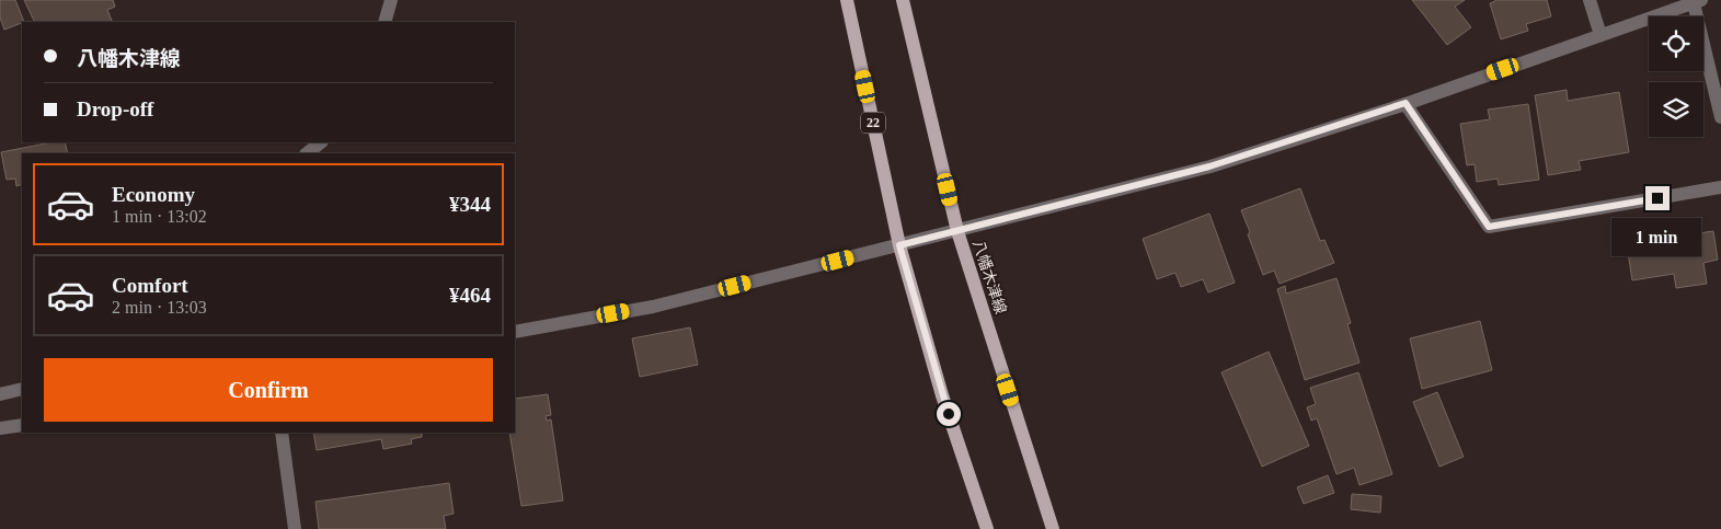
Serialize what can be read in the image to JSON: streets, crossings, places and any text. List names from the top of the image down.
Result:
{
  "streets": {
    "main road": ["22", "八幡木津線"]
  },
  "page": {
    "banner": ["八幡木津線", "Drop-off"],
    "list": [
      {
        "name": "Economy",
        "note": "1 min · 13:02",
        "value": "¥344"
      },
      {
        "name": "Comfort",
        "note": "2 min · 13:03",
        "value": "¥464"
      }
    ],
    "bubble": "1 min",
    "buttons": "Confirm"
  }
}
